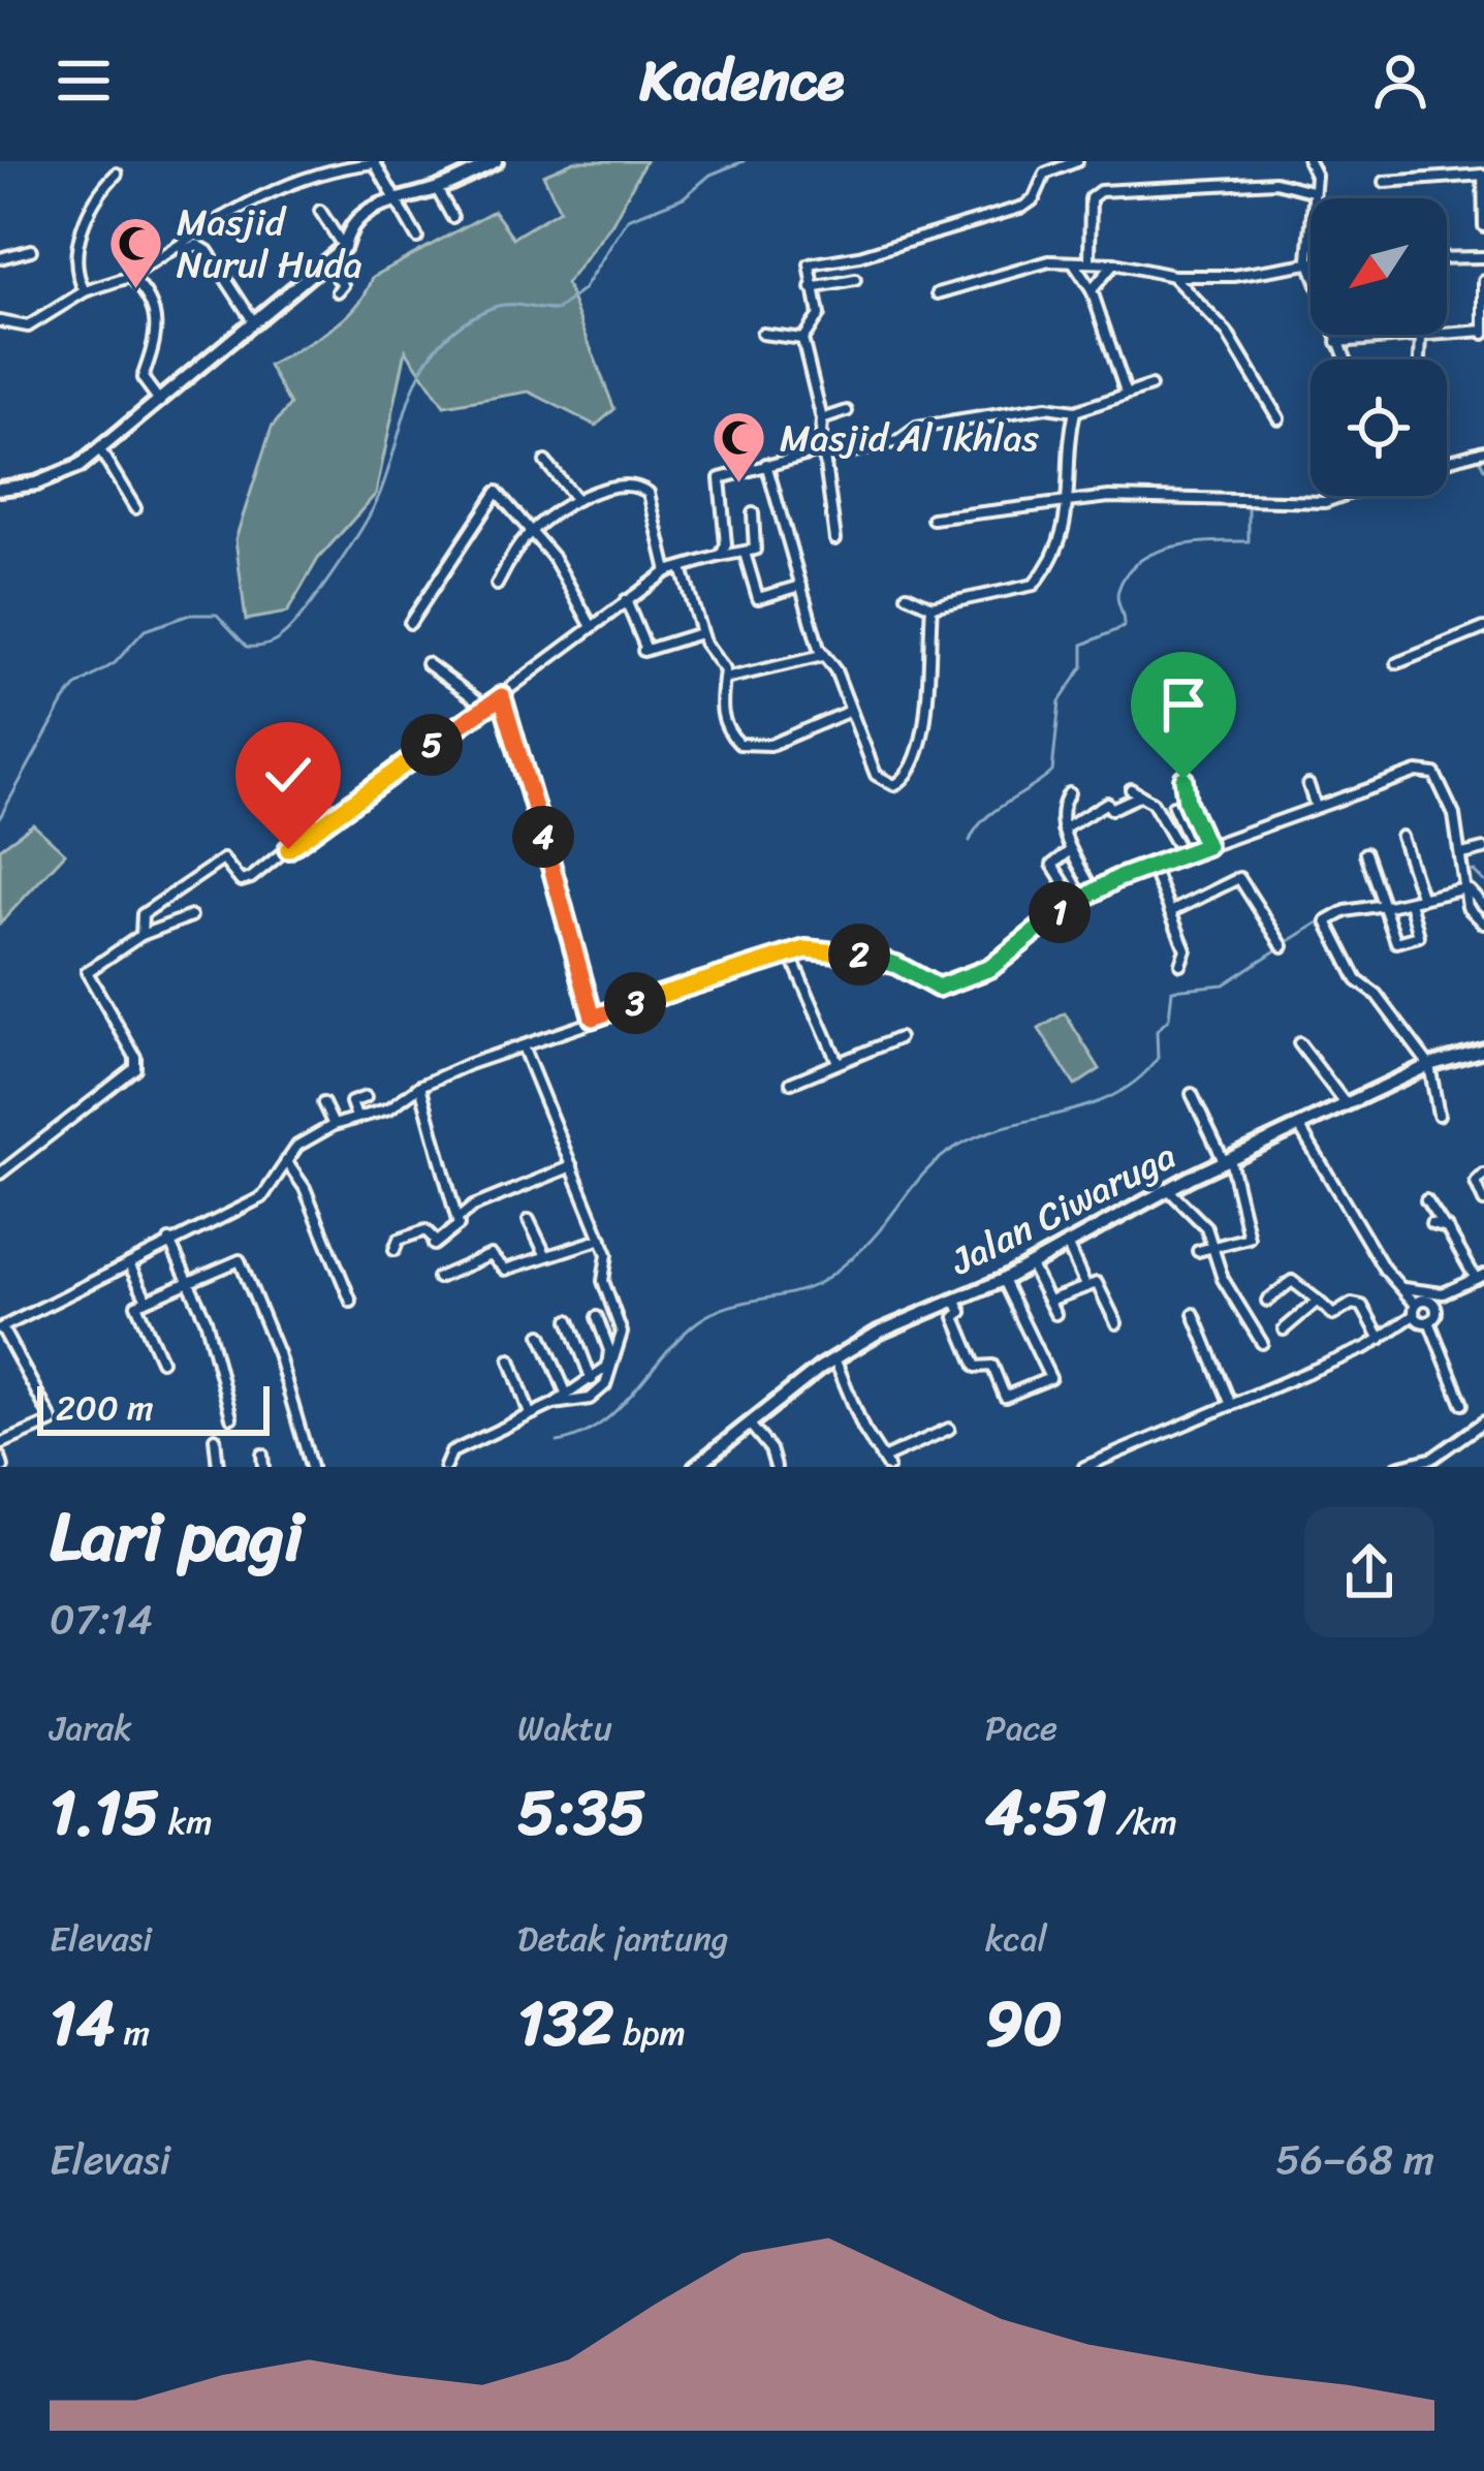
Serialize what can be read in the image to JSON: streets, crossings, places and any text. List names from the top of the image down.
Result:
{
  "streets": {
    "street": ["Jalan Ciwaruga"]
  },
  "places": {
    "mosque": ["Masjid Nurul Huda", "Masjid Al Ikhlas"]
  },
  "scale_bar": "200 m",
  "north": "bottom left",
  "page": {
    "header": "Kadence",
    "pins": [
      "5",
      "4",
      "1",
      "2",
      "3"
    ],
    "scale": "200 m",
    "heading": ["Lari pagi", "07:14"],
    "stats": [
      ["Jarak", "1.15 km"],
      ["Waktu", "5:35"],
      ["Pace", "4:51 /km"],
      ["Elevasi", "14 m"],
      ["Detak jantung", "132 bpm"],
      ["kcal", "90"]
    ],
    "chart": ["Elevasi", "56–68 m"]
  }
}
